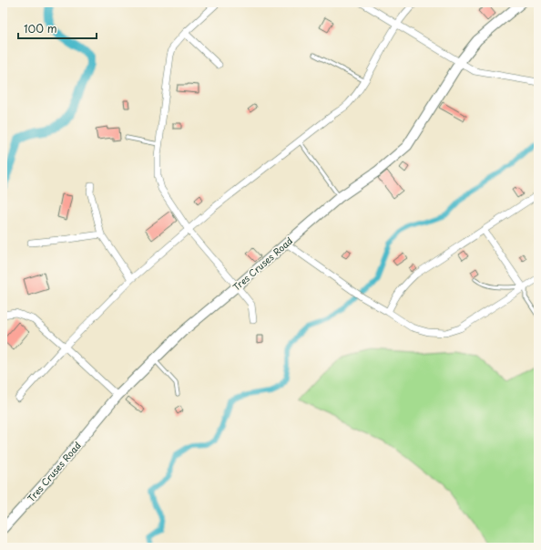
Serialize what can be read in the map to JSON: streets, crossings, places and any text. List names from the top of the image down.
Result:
{
  "streets": {
    "main road": ["Tres Cruses Road"]
  },
  "scale_bar": "100 m"
}
